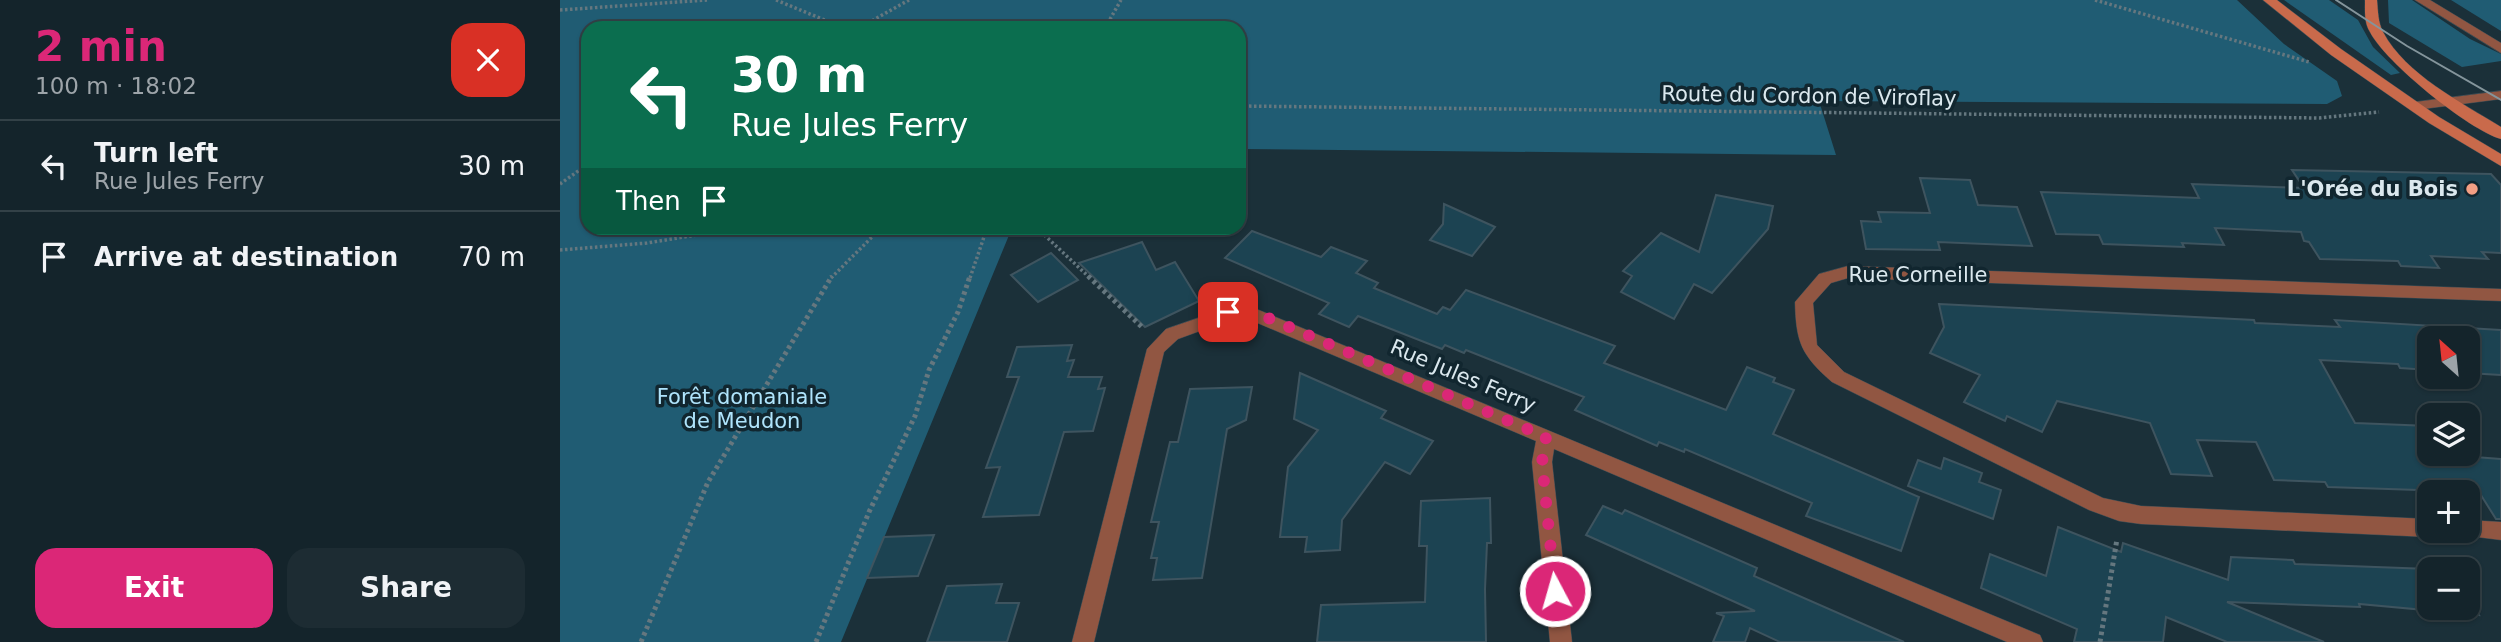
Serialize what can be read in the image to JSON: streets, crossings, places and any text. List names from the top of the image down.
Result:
{
  "streets": {
    "street": ["Rue Corneille", "Rue Jules Ferry"],
    "path": ["Route du Cordon de Viroflay"]
  },
  "parks": ["Forêt domaniale de Meudon"],
  "places": ["L'Orée du Bois"],
  "north": "top left",
  "page": {
    "heading": ["2 min", "100 m · 18:02"],
    "turn": ["30 m", "Rue Jules Ferry"],
    "list": [
      {
        "name": "Turn left",
        "note": "Rue Jules Ferry",
        "value": "30 m"
      },
      {
        "name": "Arrive at destination",
        "value": "70 m"
      }
    ],
    "then": "Then",
    "map_buttons": ["+", "−"],
    "buttons": ["Exit", "Share"]
  }
}
